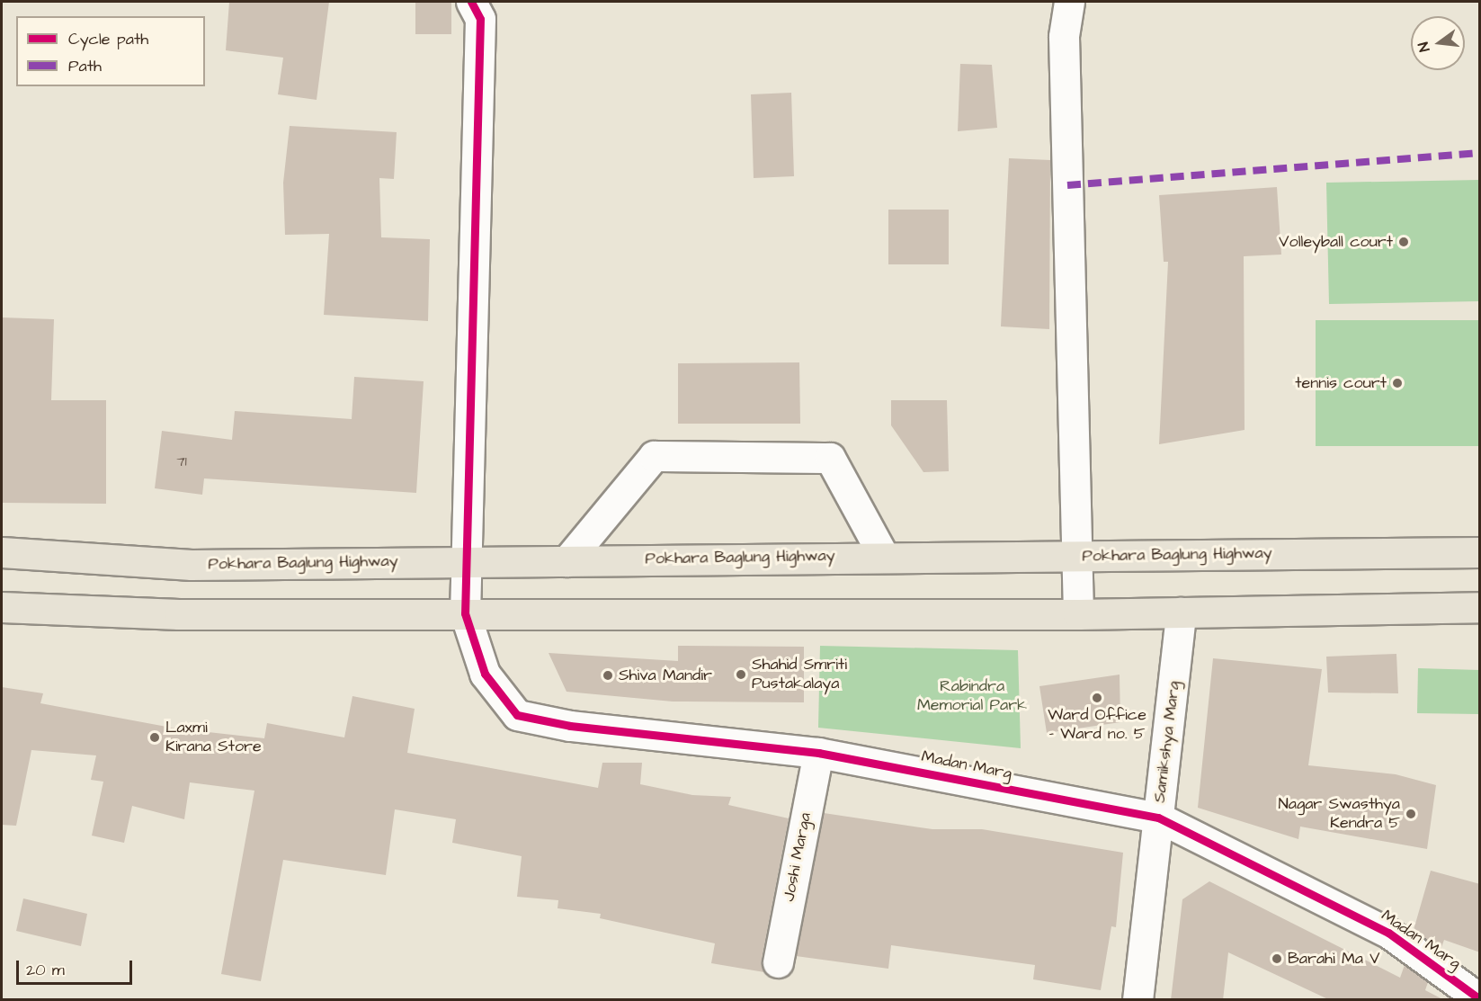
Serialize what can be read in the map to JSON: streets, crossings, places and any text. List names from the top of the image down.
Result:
{
  "streets": {
    "highway": ["Pokhara Baglung Highway"],
    "street": ["Samikshya Marg", "Madan Marg", "Joshi Marga"]
  },
  "crossings": [
    ["Pokhara Baglung Highway", "Madan Marg"],
    ["Samikshya Marg", "Madan Marg"],
    ["Madan Marg", "Joshi Marga"]
  ],
  "parks": ["Rabindra Memorial Park"],
  "places": [
    "Volleyball court",
    "tennis court",
    "Shahid Smriti Pustakalaya",
    "Shiva Mandir",
    "Ward Office - Ward no. 5",
    "Laxmi Kirana Store",
    "Nagar Swasthya Kendra 5",
    "Barahi Ma V"
  ],
  "house_numbers": ["71"],
  "legend": ["Cycle path", "Path"],
  "scale_bar": "20 m",
  "north": "left"
}
